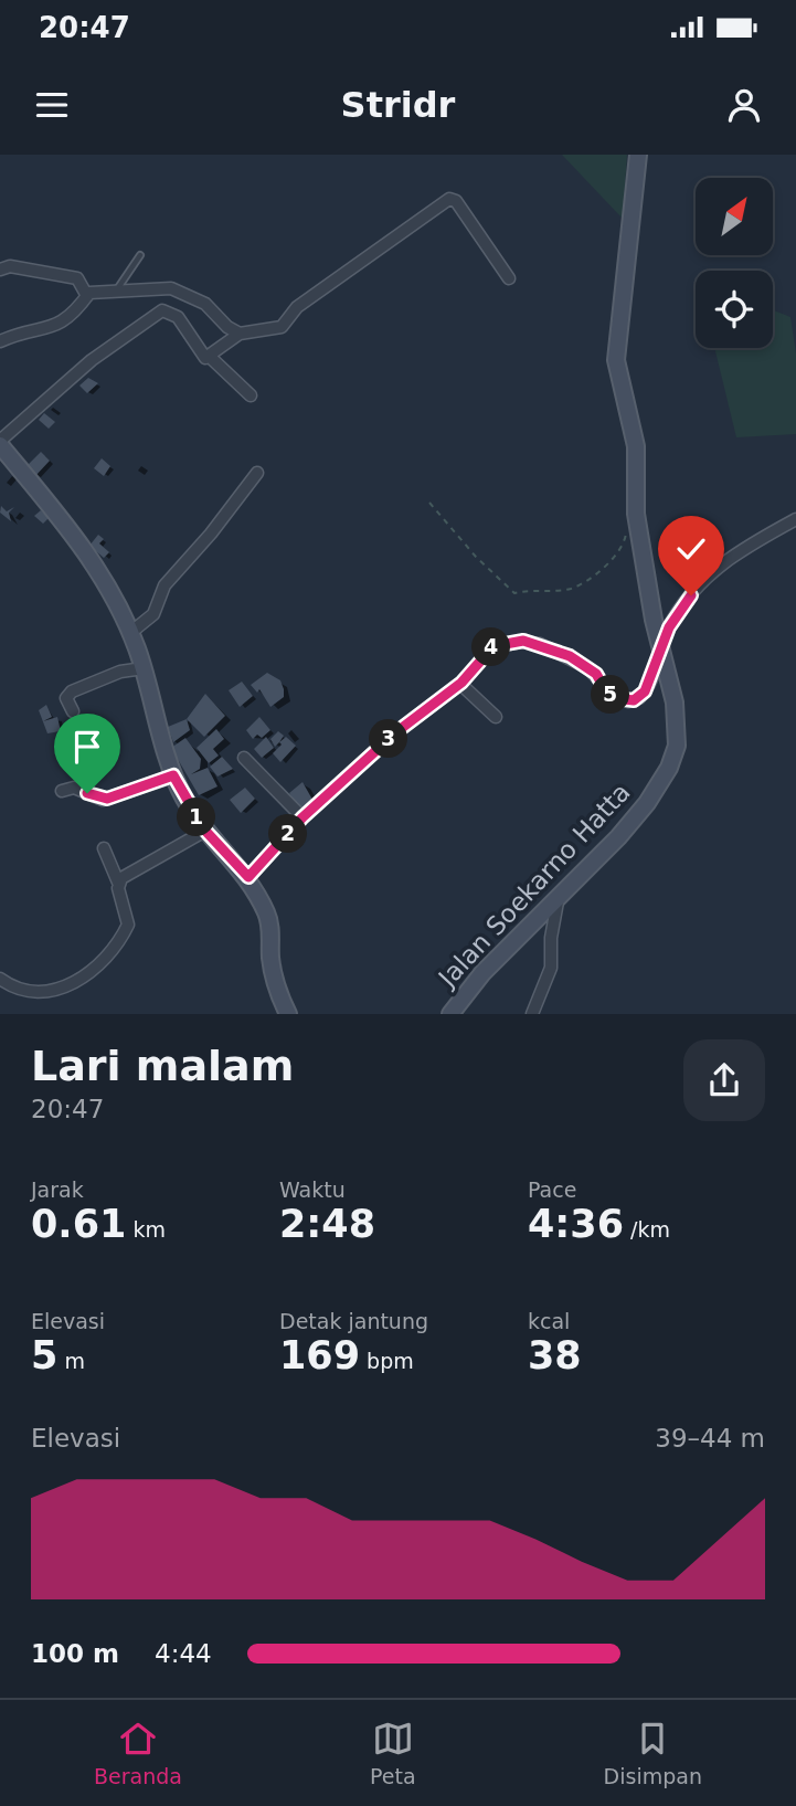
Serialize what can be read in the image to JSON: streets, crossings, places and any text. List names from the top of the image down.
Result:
{
  "streets": {
    "street": ["Jalan Soekarno Hatta"]
  },
  "north": "top right",
  "page": {
    "status": "20:47",
    "header": "Stridr",
    "pins": [
      "4",
      "5",
      "3",
      "1",
      "2"
    ],
    "heading": ["Lari malam", "20:47"],
    "stats": [
      ["Jarak", "0.61 km"],
      ["Waktu", "2:48"],
      ["Pace", "4:36 /km"],
      ["Elevasi", "5 m"],
      ["Detak jantung", "169 bpm"],
      ["kcal", "38"]
    ],
    "chart": ["Elevasi", "39–44 m"],
    "list": [
      {
        "name": "100 m",
        "note": "4:44"
      }
    ],
    "tabs": ["Beranda", "Peta", "Disimpan"]
  }
}
